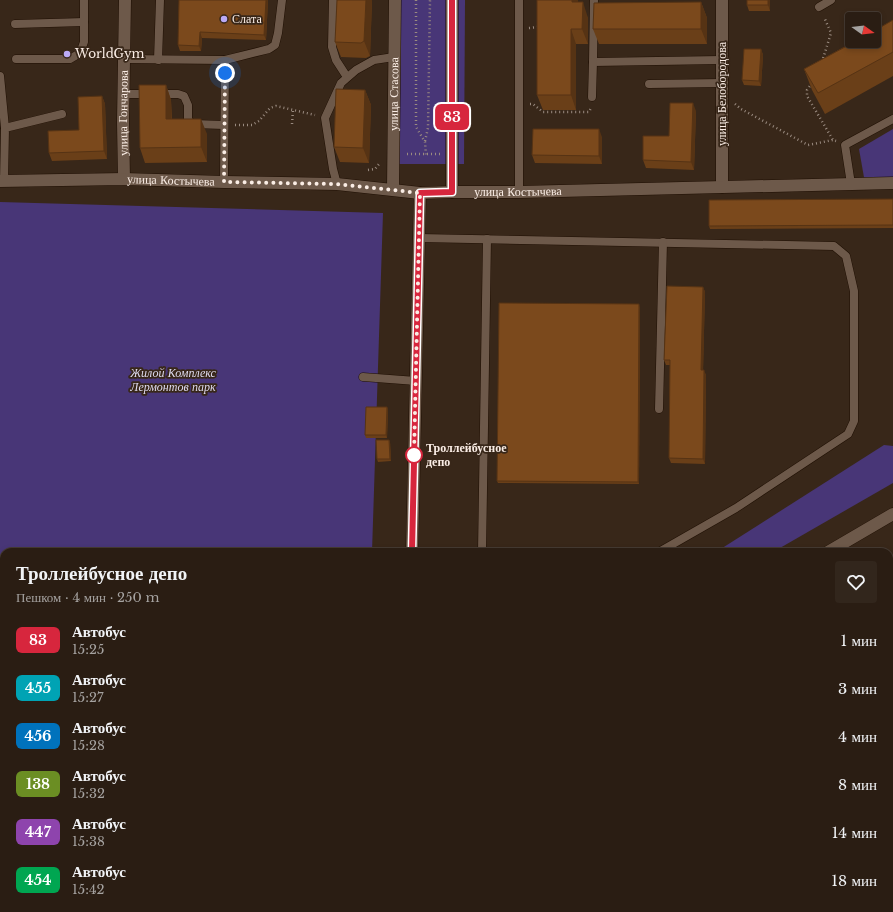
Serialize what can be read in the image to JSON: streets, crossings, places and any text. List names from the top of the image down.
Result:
{
  "streets": {
    "street": [
      "улица Стасова",
      "улица Белобородова",
      "улица Гончарова",
      "улица Костычева"
    ]
  },
  "crossings": [
    ["улица Стасова", "улица Костычева"],
    ["улица Белобородова", "улица Костычева"],
    ["улица Гончарова", "улица Костычева"]
  ],
  "parks": ["Жилой Комплекс Лермонтов парк"],
  "places": ["Слата", "WorldGym", "Троллейбусное депо"],
  "lines": ["bus line 83"],
  "north": "right",
  "page": {
    "on_map": "83",
    "heading": ["Троллейбусное депо", "Пешком · 4 мин · 250 m"],
    "list": [
      {
        "mark": "83",
        "name": "Автобус",
        "note": "15:25",
        "value": "1 мин"
      },
      {
        "mark": "455",
        "name": "Автобус",
        "note": "15:27",
        "value": "3 мин"
      },
      {
        "mark": "456",
        "name": "Автобус",
        "note": "15:28",
        "value": "4 мин"
      },
      {
        "mark": "138",
        "name": "Автобус",
        "note": "15:32",
        "value": "8 мин"
      },
      {
        "mark": "447",
        "name": "Автобус",
        "note": "15:38",
        "value": "14 мин"
      },
      {
        "mark": "454",
        "name": "Автобус",
        "note": "15:42",
        "value": "18 мин"
      }
    ]
  }
}
